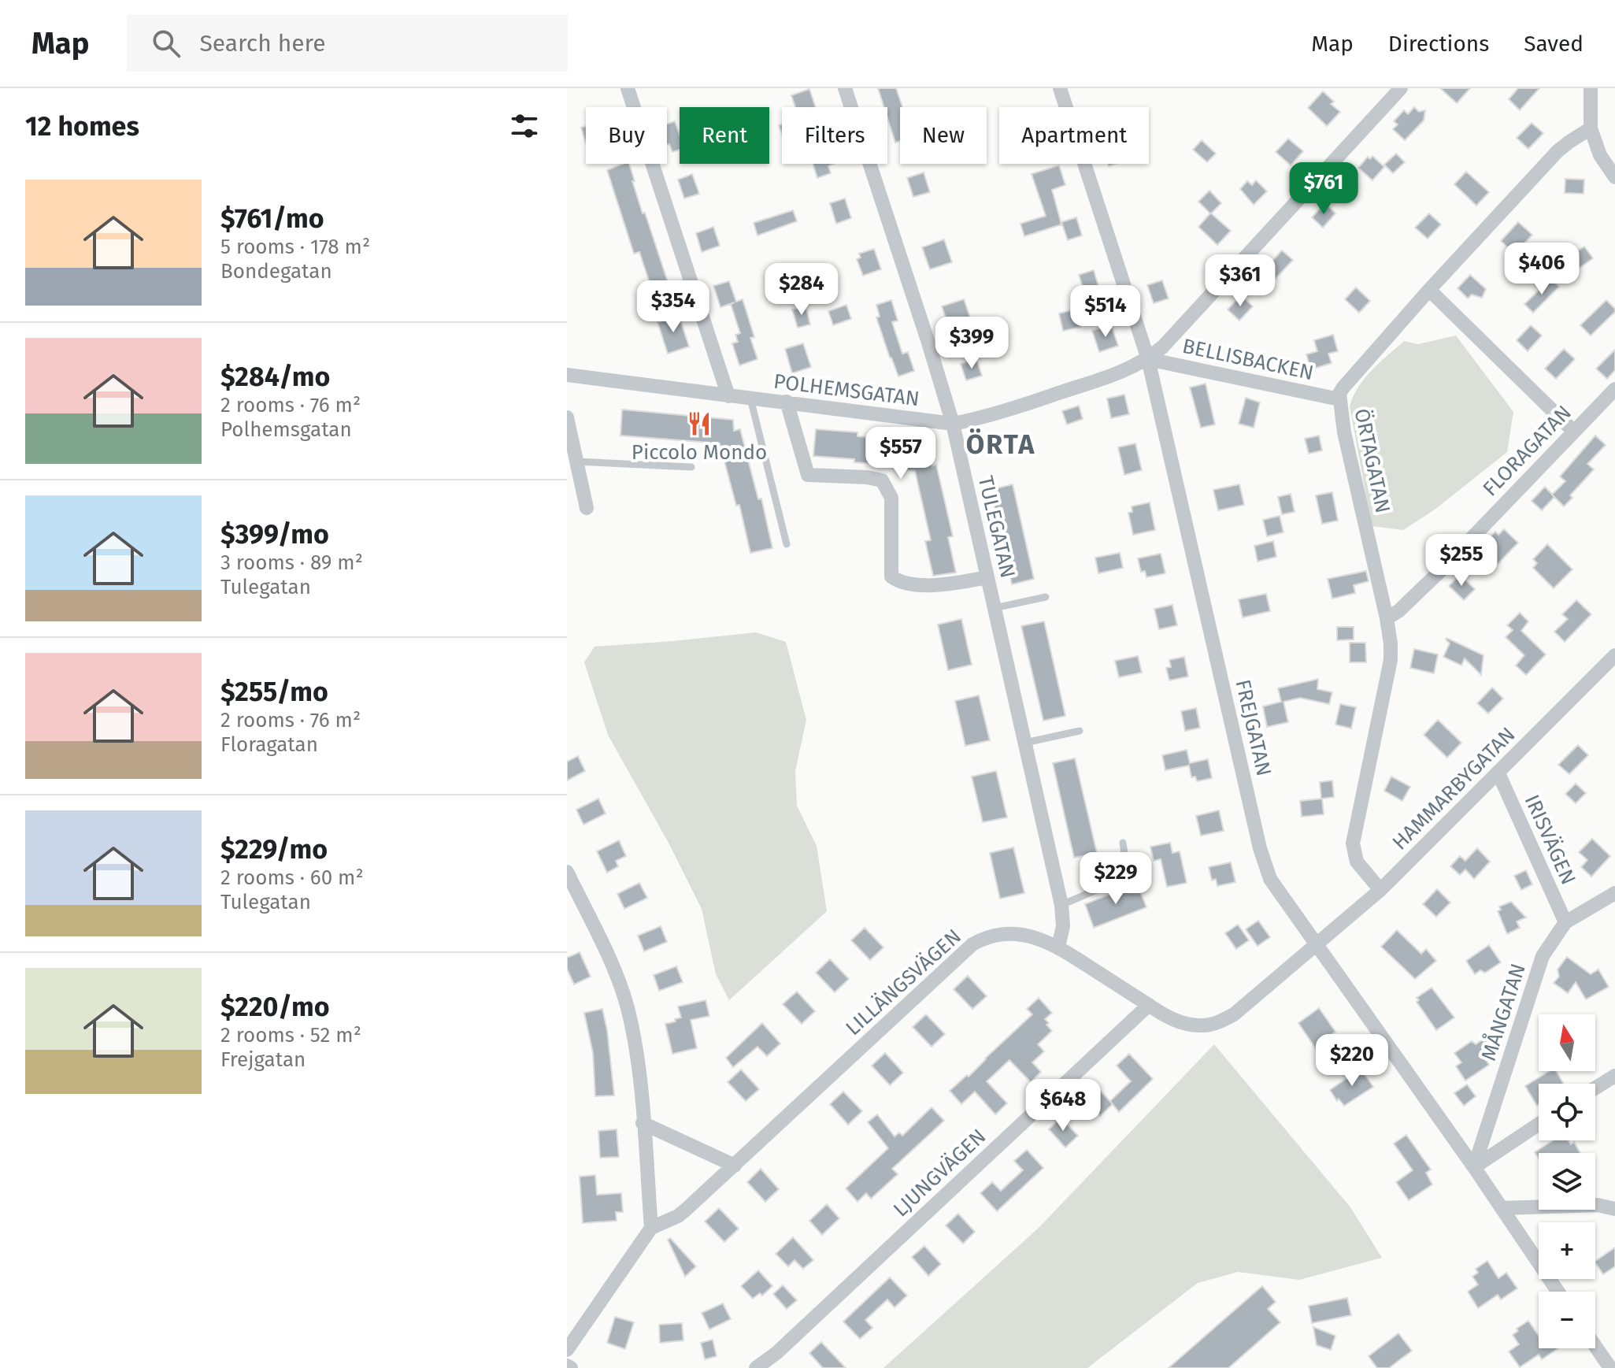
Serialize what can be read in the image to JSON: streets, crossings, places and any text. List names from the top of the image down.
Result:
{
  "streets": {
    "street": [
      "BELLISBACKEN",
      "POLHEMSGATAN",
      "FLORAGATAN",
      "ÖRTAGATAN",
      "TULEGATAN",
      "FREJGATAN",
      "HAMMARBYGATAN",
      "IRISVÄGEN",
      "LILLÄNGSVÄGEN",
      "MÅNGATAN",
      "LJUNGVÄGEN"
    ]
  },
  "crossings": [
    ["BELLISBACKEN", "POLHEMSGATAN"],
    ["BELLISBACKEN", "ÖRTAGATAN"],
    ["BELLISBACKEN", "FREJGATAN"],
    ["POLHEMSGATAN", "TULEGATAN"],
    ["POLHEMSGATAN", "FREJGATAN"],
    ["FLORAGATAN", "ÖRTAGATAN"],
    ["ÖRTAGATAN", "HAMMARBYGATAN"],
    ["TULEGATAN", "LILLÄNGSVÄGEN"],
    ["FREJGATAN", "HAMMARBYGATAN"],
    ["FREJGATAN", "LILLÄNGSVÄGEN"],
    ["FREJGATAN", "MÅNGATAN"],
    ["HAMMARBYGATAN", "IRISVÄGEN"],
    ["HAMMARBYGATAN", "LILLÄNGSVÄGEN"],
    ["IRISVÄGEN", "MÅNGATAN"],
    ["LILLÄNGSVÄGEN", "LJUNGVÄGEN"]
  ],
  "districts": ["ÖRTA"],
  "places": {
    "restaurant": ["Piccolo Mondo"]
  },
  "north": "top",
  "page": {
    "header": "Map",
    "search": "Search here",
    "nav": ["Map", "Directions", "Saved"],
    "heading": "12 homes",
    "chip": [
      "Buy",
      "Rent",
      "Filters",
      "New",
      "Apartment"
    ],
    "price": [
      "$761",
      "$406",
      "$361",
      "$284",
      "$354",
      "$514",
      "$399",
      "$557",
      "$255",
      "$229",
      "$220",
      "$648"
    ],
    "list": [
      {
        "name": "$761/mo",
        "note": "5 rooms · 178 m² · Bondegatan"
      },
      {
        "name": "$284/mo",
        "note": "2 rooms · 76 m² · Polhemsgatan"
      },
      {
        "name": "$399/mo",
        "note": "3 rooms · 89 m² · Tulegatan"
      },
      {
        "name": "$255/mo",
        "note": "2 rooms · 76 m² · Floragatan"
      },
      {
        "name": "$229/mo",
        "note": "2 rooms · 60 m² · Tulegatan"
      },
      {
        "name": "$220/mo",
        "note": "2 rooms · 52 m² · Frejgatan"
      }
    ],
    "map_buttons": ["+", "−"]
  }
}
